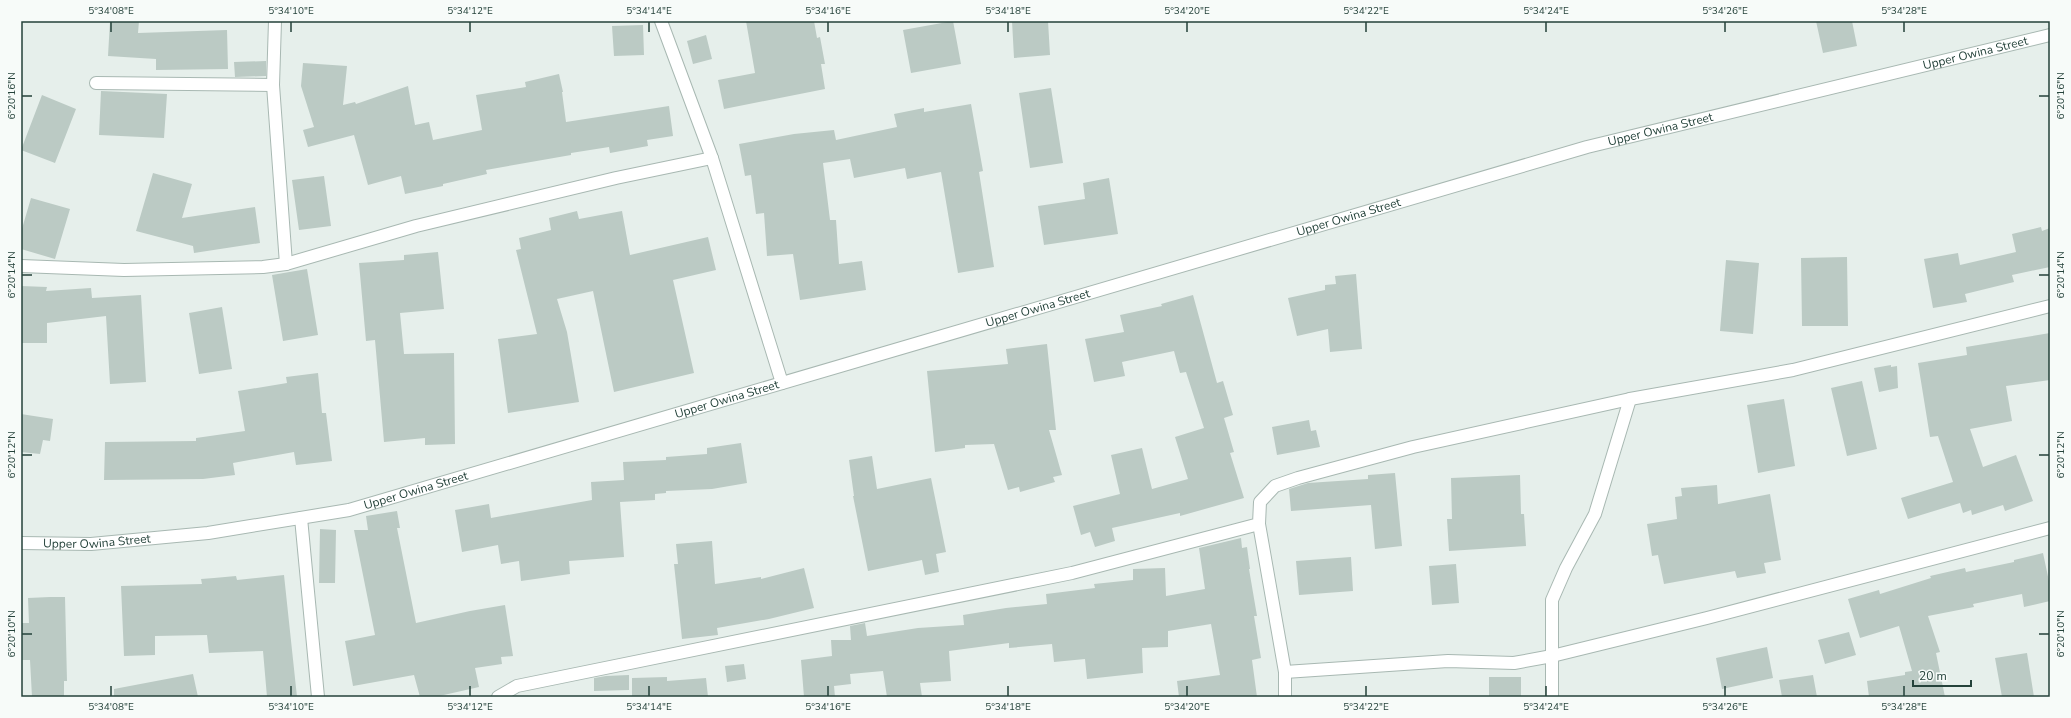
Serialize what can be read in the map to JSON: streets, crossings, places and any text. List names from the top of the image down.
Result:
{
  "streets": {
    "street": ["Upper Owina Street"]
  },
  "scale_bar": "20 m",
  "coordinates": [
    "5°34'08\"E",
    "5°34'10\"E",
    "5°34'12\"E",
    "5°34'14\"E",
    "5°34'16\"E",
    "5°34'18\"E",
    "5°34'20\"E",
    "5°34'22\"E",
    "5°34'24\"E",
    "5°34'26\"E",
    "5°34'28\"E",
    "6°20'16\"N",
    "6°20'14\"N",
    "6°20'12\"N",
    "6°20'10\"N"
  ]
}
